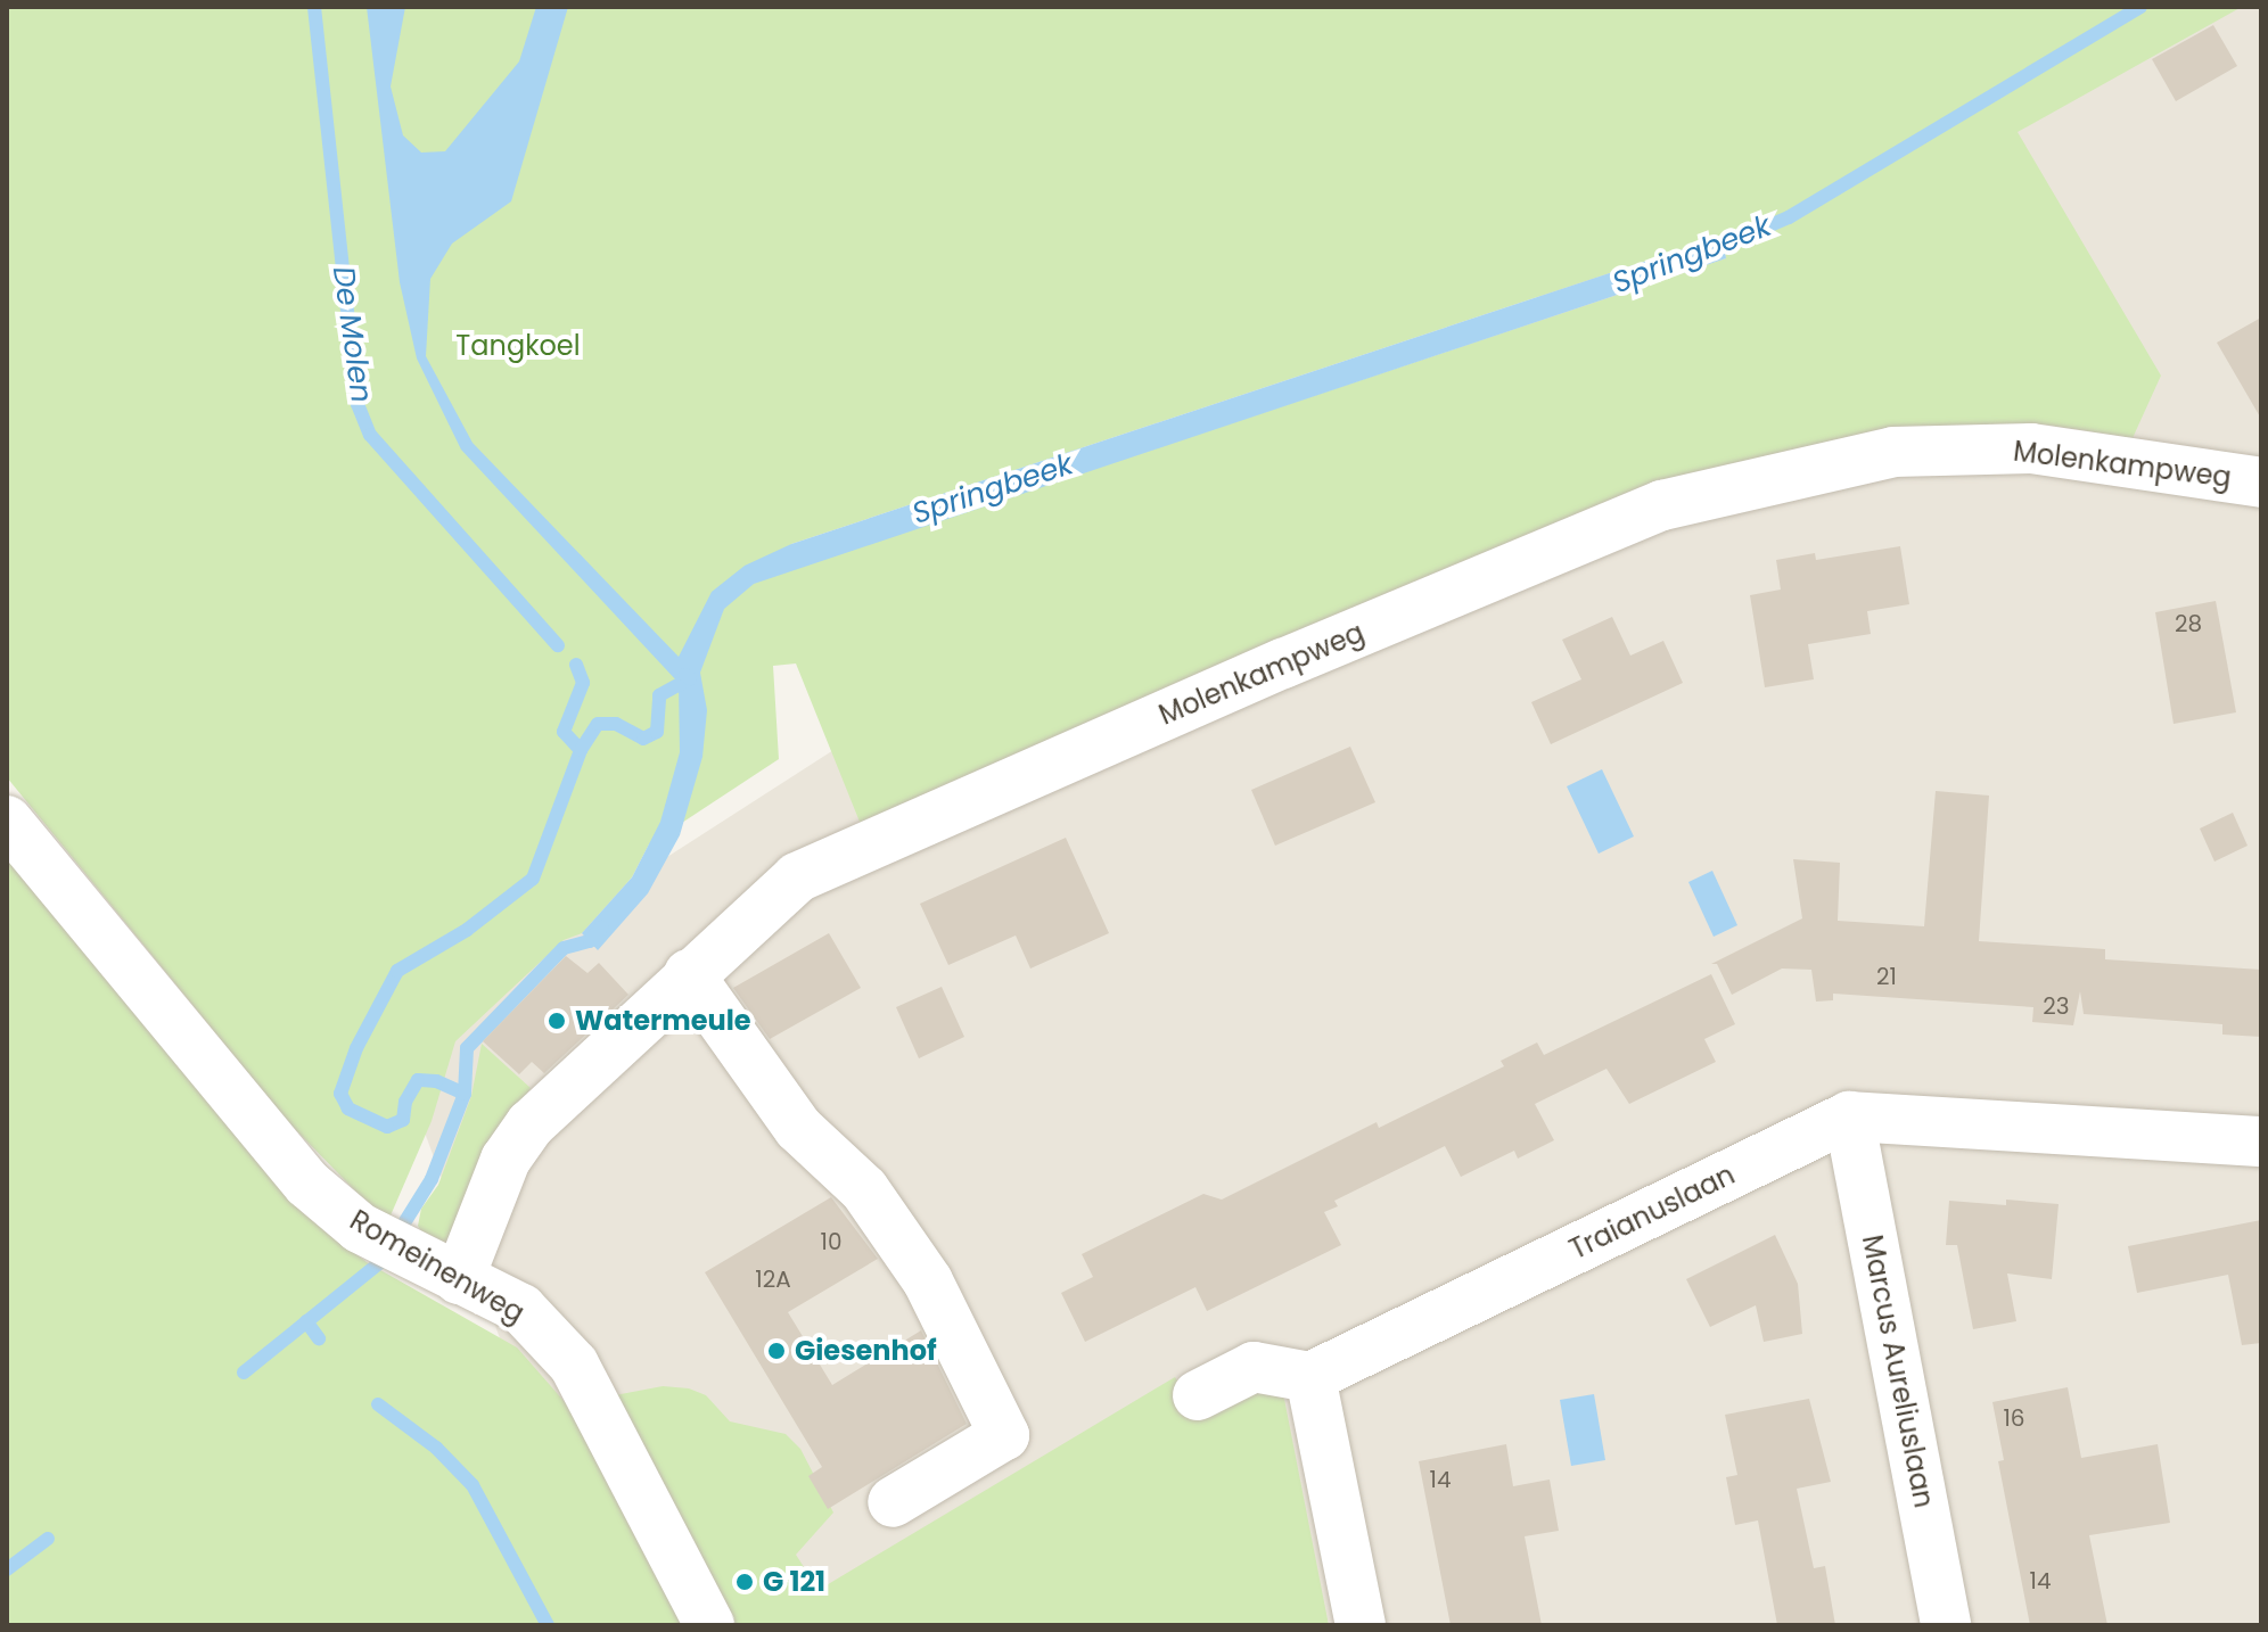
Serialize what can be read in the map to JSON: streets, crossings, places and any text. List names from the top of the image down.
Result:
{
  "streets": {
    "street": [
      "Molenkampweg",
      "Traianuslaan",
      "Romeinenweg",
      "Marcus Aureliuslaan"
    ]
  },
  "crossings": [
    ["Molenkampweg", "Romeinenweg"],
    ["Traianuslaan", "Marcus Aureliuslaan"]
  ],
  "water": ["Springbeek", "De Molen"],
  "parks": ["Tangkoel"],
  "places": ["Watermeule", "Giesenhof", "G 121"],
  "house_numbers": [
    "28",
    "21",
    "23",
    "10",
    "12A",
    "16",
    "14",
    "14"
  ]
}
